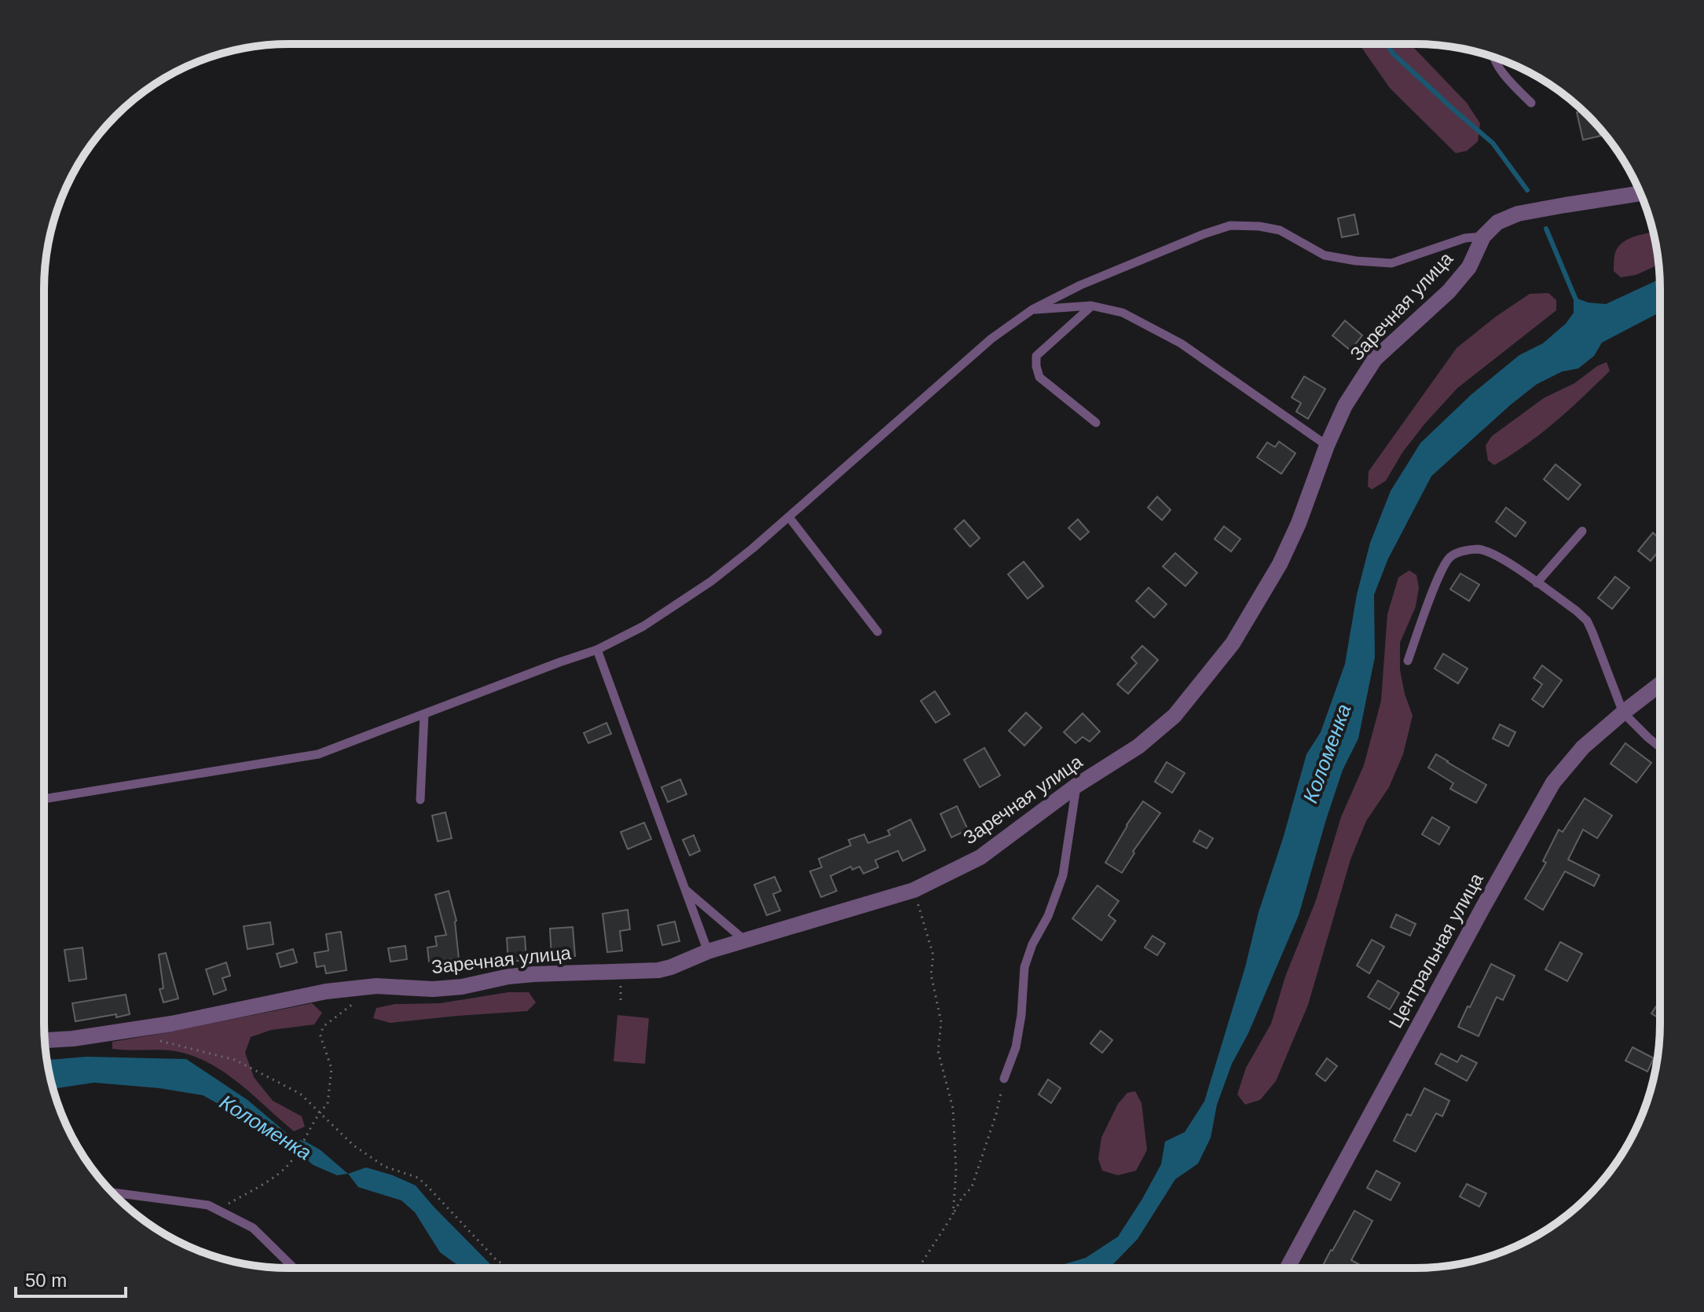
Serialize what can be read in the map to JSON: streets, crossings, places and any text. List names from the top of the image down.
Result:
{
  "streets": {
    "street": ["Заречная улица", "Центральная улица"]
  },
  "water": ["Коломенка"],
  "scale_bar": "50 m"
}
